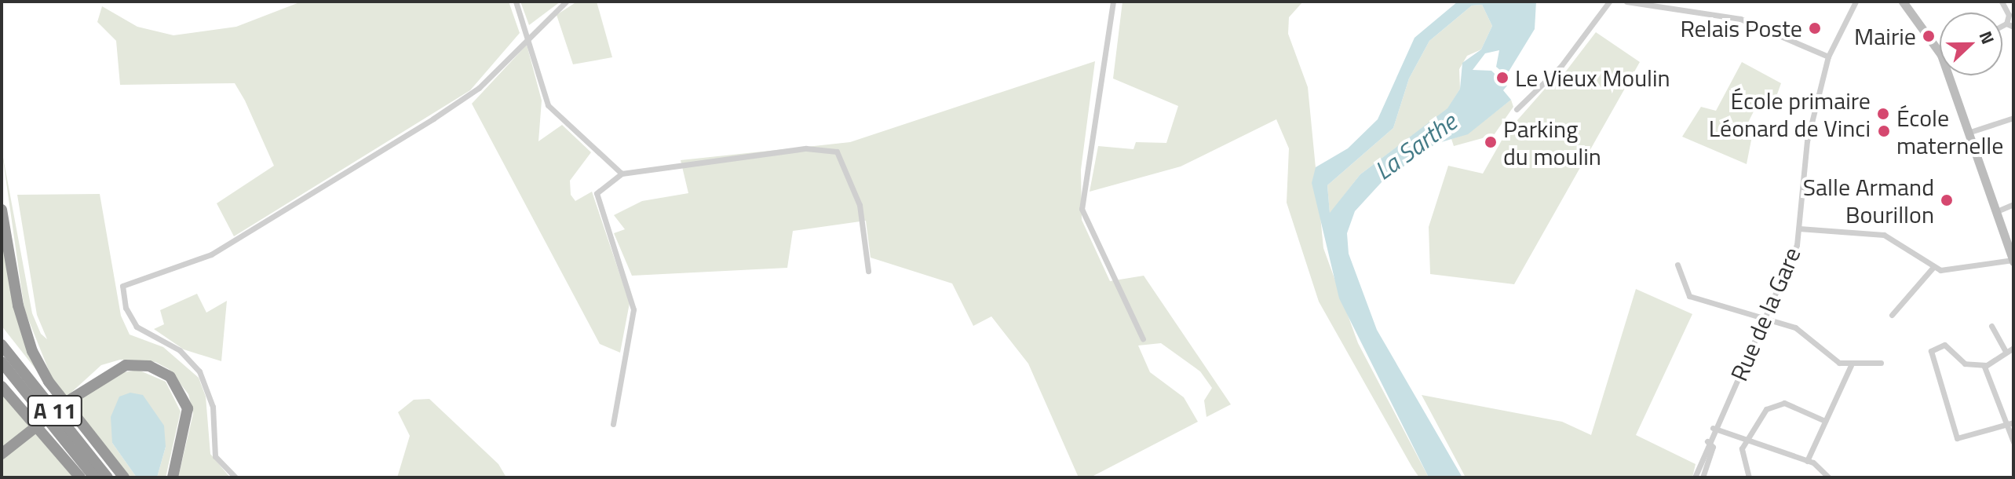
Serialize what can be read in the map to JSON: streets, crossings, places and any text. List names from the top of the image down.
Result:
{
  "streets": {
    "highway": ["A 11"],
    "street": ["Rue de la Gare"]
  },
  "water": ["La Sarthe"],
  "places": [
    "Relais Poste",
    "Mairie",
    "Le Vieux Moulin",
    "École primaire Léonard de Vinci",
    "École maternelle",
    "Parking du moulin",
    "Salle Armand Bourillon"
  ],
  "north": "right"
}
